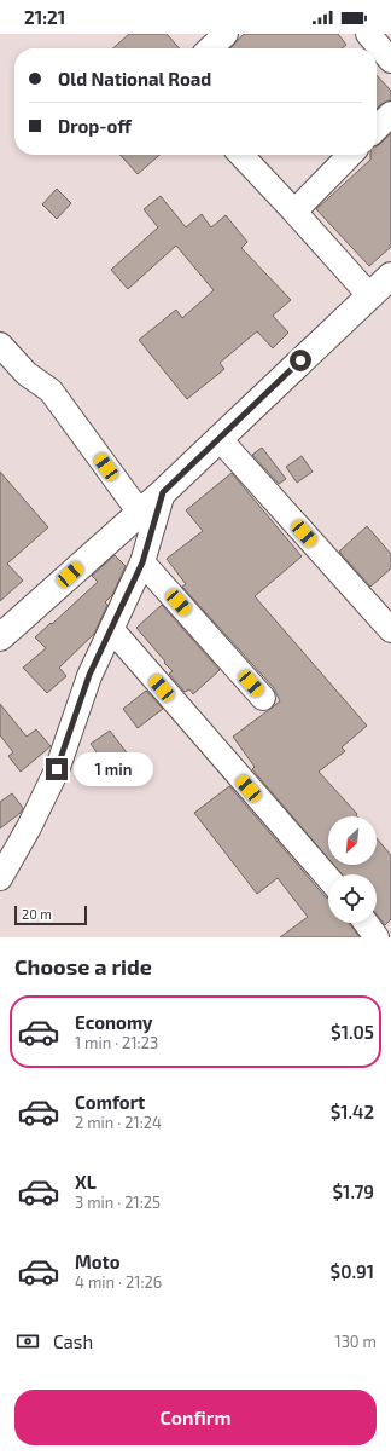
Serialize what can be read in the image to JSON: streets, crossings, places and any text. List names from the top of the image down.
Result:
{
  "scale_bar": "20 m",
  "north": "bottom left",
  "page": {
    "status": "21:21",
    "banner": ["Old National Road", "Drop-off"],
    "bubble": "1 min",
    "scale": "20 m",
    "heading": "Choose a ride",
    "list": [
      {
        "name": "Economy",
        "note": "1 min · 21:23",
        "value": "$1.05"
      },
      {
        "name": "Comfort",
        "note": "2 min · 21:24",
        "value": "$1.42"
      },
      {
        "name": "XL",
        "note": "3 min · 21:25",
        "value": "$1.79"
      },
      {
        "name": "Moto",
        "note": "4 min · 21:26",
        "value": "$0.91"
      }
    ],
    "pay": ["Cash", "130 m"],
    "buttons": "Confirm"
  }
}
